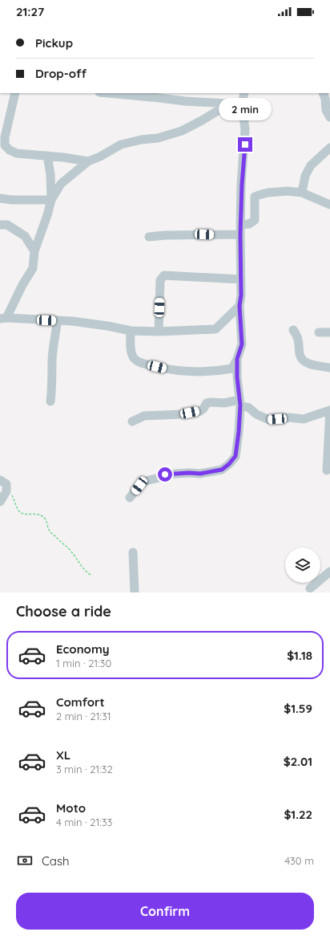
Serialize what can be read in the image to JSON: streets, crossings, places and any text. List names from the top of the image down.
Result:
{
  "page": {
    "status": "21:27",
    "banner": ["Pickup", "Drop-off"],
    "bubble": "2 min",
    "heading": "Choose a ride",
    "list": [
      {
        "name": "Economy",
        "note": "1 min · 21:30",
        "value": "$1.18"
      },
      {
        "name": "Comfort",
        "note": "2 min · 21:31",
        "value": "$1.59"
      },
      {
        "name": "XL",
        "note": "3 min · 21:32",
        "value": "$2.01"
      },
      {
        "name": "Moto",
        "note": "4 min · 21:33",
        "value": "$1.22"
      }
    ],
    "pay": ["Cash", "430 m"],
    "buttons": "Confirm"
  }
}
